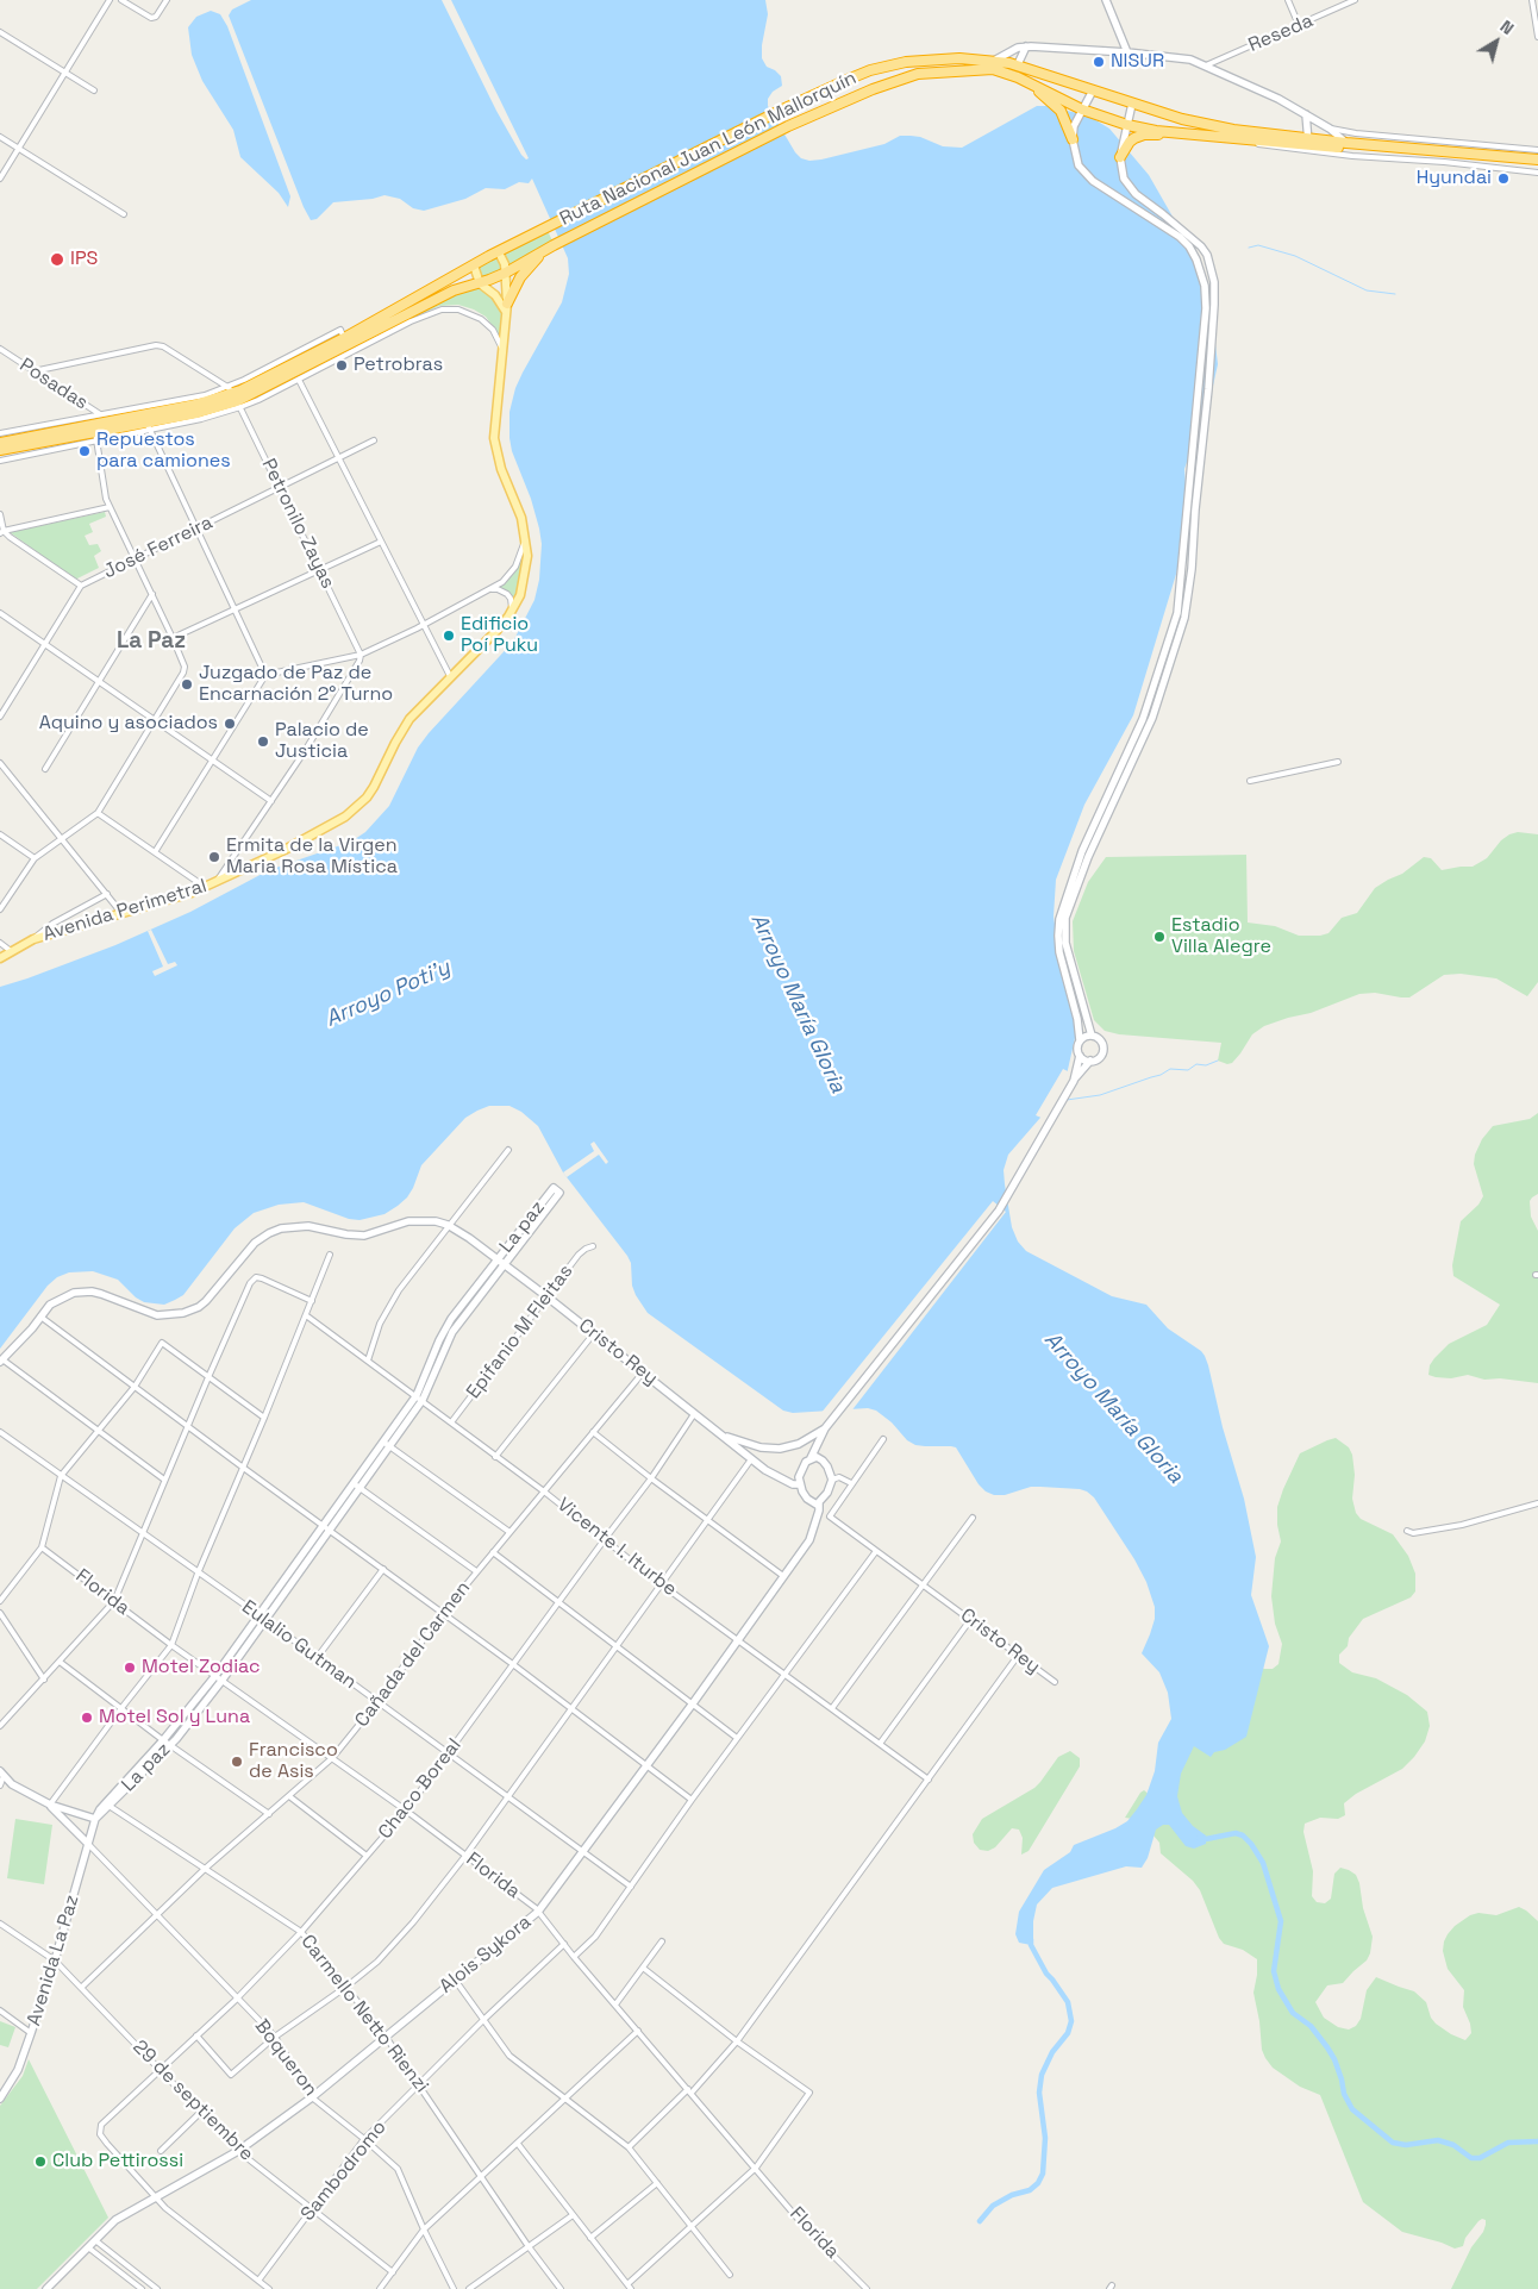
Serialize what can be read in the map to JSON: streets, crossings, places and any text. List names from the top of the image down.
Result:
{
  "streets": {
    "highway": ["Ruta Nacional Juan León Mallorquín"],
    "main road": ["Avenida Perimetral"],
    "street": [
      "Reseda",
      "Posadas",
      "Petronilo Zayas",
      "José Ferreira",
      "La paz",
      "Epifanio M Fleitas",
      "Cristo Rey",
      "Vicente I. Iturbe",
      "Florida",
      "Eulalio Gutman",
      "Cañada del Carmen",
      "Chaco Boreal",
      "Alois Sykora",
      "Avenida La Paz",
      "Carmello Netto Rienzi",
      "Boqueron",
      "29 de septiembre",
      "Sambodromo"
    ]
  },
  "crossings": [
    ["Ruta Nacional Juan León Mallorquín", "Petronilo Zayas"],
    ["Ruta Nacional Juan León Mallorquín", "Avenida Perimetral"],
    ["Petronilo Zayas", "José Ferreira"],
    ["La paz", "Cristo Rey"],
    ["La paz", "Vicente I. Iturbe"],
    ["La paz", "Florida"],
    ["La paz", "Eulalio Gutman"],
    ["La paz", "Avenida La Paz"],
    ["La paz", "Carmello Netto Rienzi"],
    ["Epifanio M Fleitas", "Cristo Rey"],
    ["Epifanio M Fleitas", "Vicente I. Iturbe"],
    ["Cristo Rey", "Cañada del Carmen"],
    ["Cristo Rey", "Chaco Boreal"],
    ["Cristo Rey", "Alois Sykora"],
    ["Vicente I. Iturbe", "Cañada del Carmen"],
    ["Vicente I. Iturbe", "Chaco Boreal"],
    ["Vicente I. Iturbe", "Alois Sykora"],
    ["Florida", "Cañada del Carmen"],
    ["Florida", "Chaco Boreal"],
    ["Florida", "Alois Sykora"],
    ["Florida", "Sambodromo"],
    ["Eulalio Gutman", "Cañada del Carmen"],
    ["Eulalio Gutman", "Chaco Boreal"],
    ["Eulalio Gutman", "Alois Sykora"],
    ["Cañada del Carmen", "Carmello Netto Rienzi"],
    ["Cañada del Carmen", "Boqueron"],
    ["Cañada del Carmen", "29 de septiembre"],
    ["Chaco Boreal", "Alois Sykora"],
    ["Chaco Boreal", "Carmello Netto Rienzi"],
    ["Chaco Boreal", "Boqueron"],
    ["Chaco Boreal", "29 de septiembre"],
    ["Alois Sykora", "Carmello Netto Rienzi"],
    ["Alois Sykora", "Boqueron"],
    ["Alois Sykora", "29 de septiembre"],
    ["Avenida La Paz", "Boqueron"],
    ["Avenida La Paz", "29 de septiembre"],
    ["Carmello Netto Rienzi", "Sambodromo"],
    ["Boqueron", "Sambodromo"],
    ["29 de septiembre", "Sambodromo"]
  ],
  "districts": ["La Paz"],
  "water": ["Arroyo Poti'y", "Arroyo María Gloria"],
  "places": [
    "NISUR",
    "Hyundai",
    "IPS",
    "Petrobras",
    "Repuestos para camiones",
    "Edificio Poí Puku",
    "Juzgado de Paz de Encarnación 2° Turno",
    "Aquino y asociados",
    "Palacio de Justicia",
    "Ermita de la Virgen Maria Rosa Mística",
    "Estadio Villa Alegre",
    "Motel Zodiac",
    "Motel Sol y Luna",
    "Francisco de Asis",
    "Club Pettirossi"
  ],
  "north": "top right"
}
